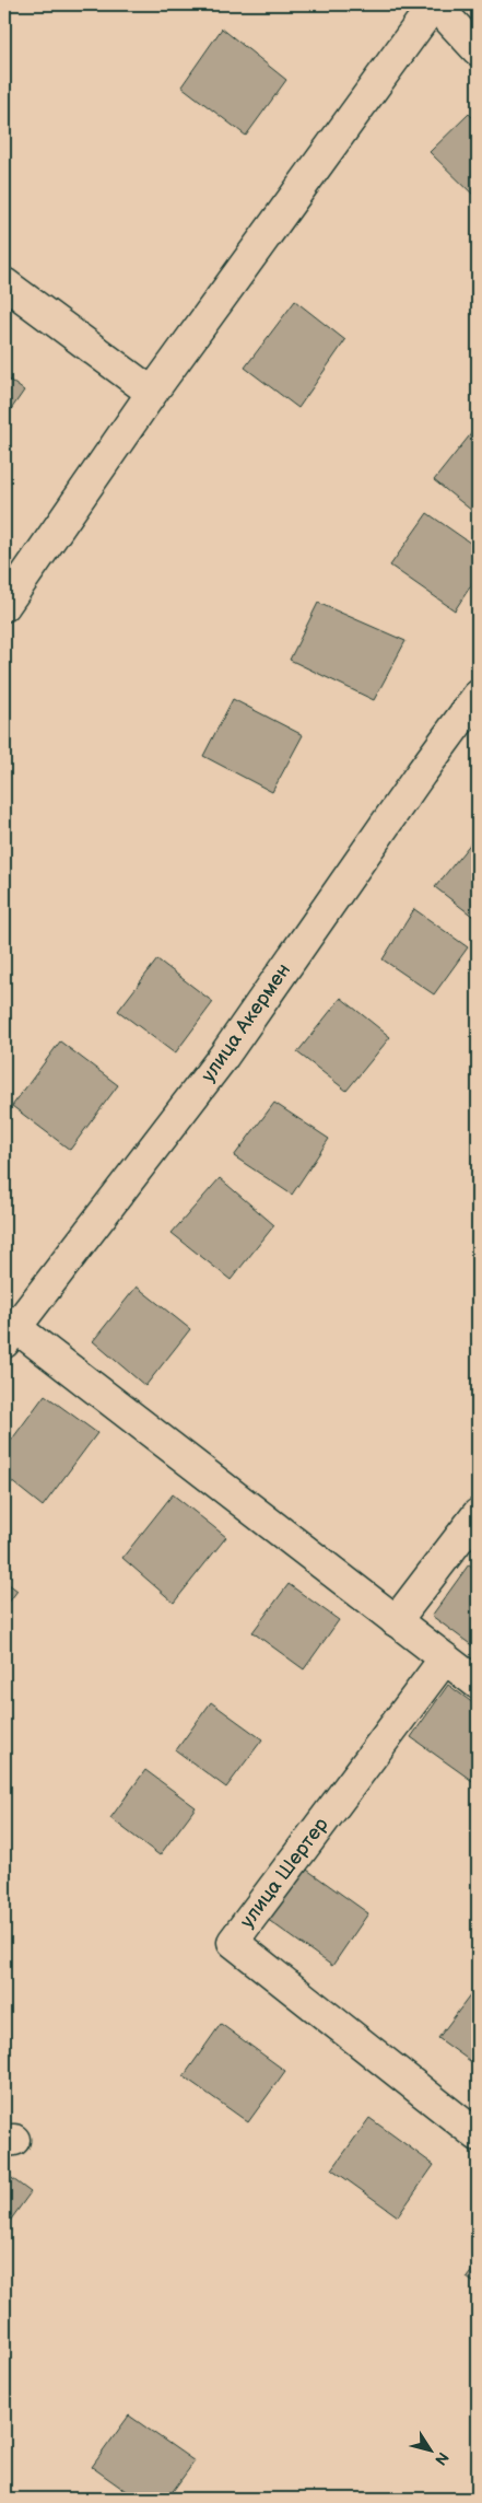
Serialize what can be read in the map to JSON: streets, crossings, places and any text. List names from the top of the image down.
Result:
{
  "streets": {
    "street": ["улица Акермен", "улица Шертер"]
  },
  "north": "bottom right"
}
